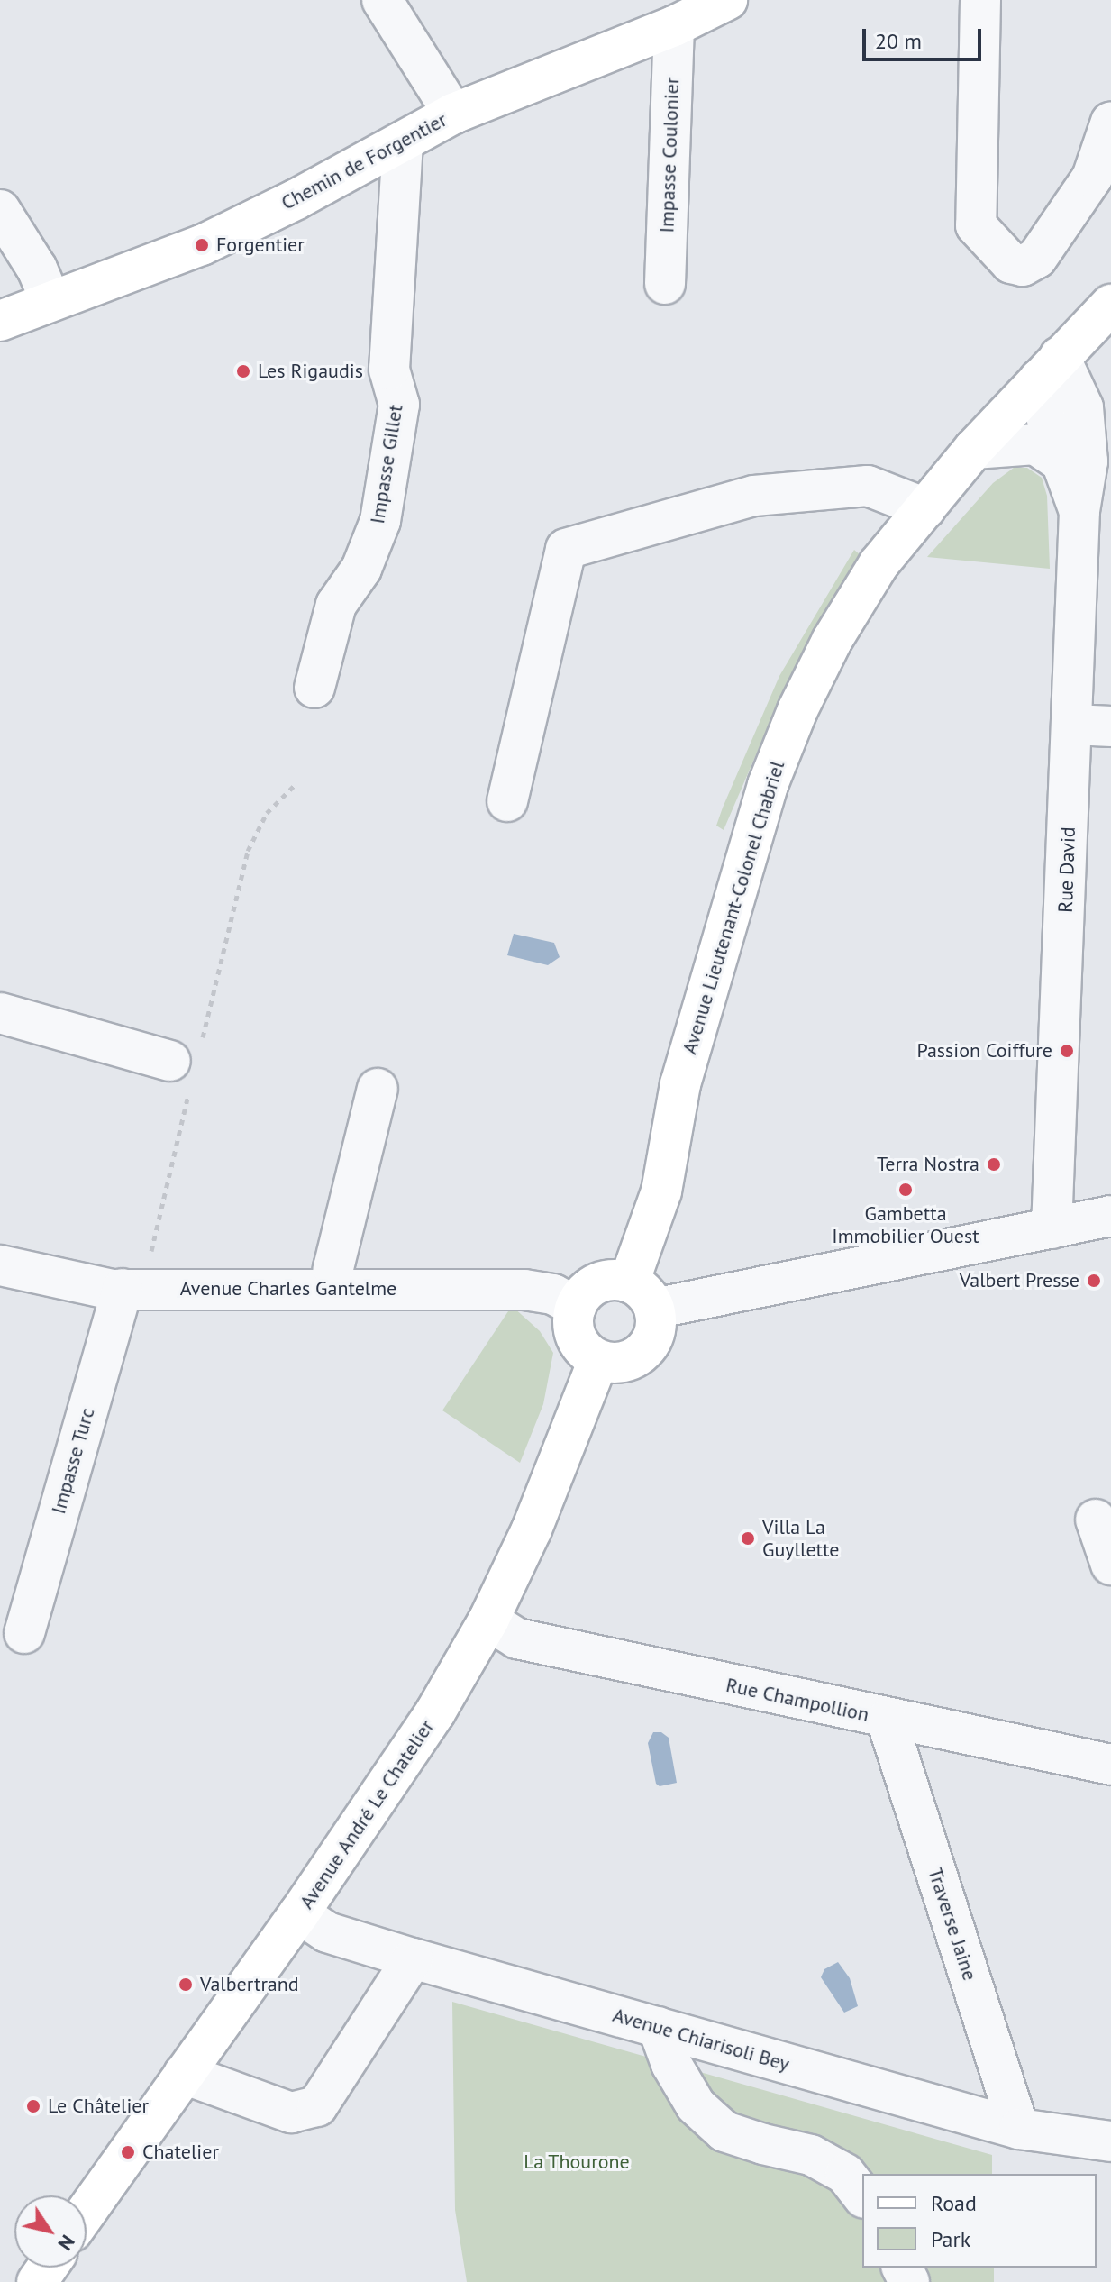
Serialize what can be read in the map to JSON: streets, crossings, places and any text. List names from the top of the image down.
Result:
{
  "streets": {
    "main road": ["Chemin de Forgentier", "Avenue Lieutenant-Colonel Chabriel", "Avenue André Le Chatelier"],
    "street": [
      "Impasse Coulonier",
      "Impasse Gillet",
      "Rue David",
      "Avenue Charles Gantelme",
      "Impasse Turc",
      "Rue Champollion",
      "Traverse Jaine",
      "Avenue Chiarisoli Bey"
    ]
  },
  "crossings": [
    ["Impasse Coulonier", "Chemin de Forgentier"],
    ["Chemin de Forgentier", "Impasse Gillet"],
    ["Rue David", "Avenue Lieutenant-Colonel Chabriel"],
    ["Avenue Lieutenant-Colonel Chabriel", "Avenue Charles Gantelme"],
    ["Avenue Lieutenant-Colonel Chabriel", "Avenue André Le Chatelier"],
    ["Avenue Charles Gantelme", "Impasse Turc"],
    ["Avenue Charles Gantelme", "Avenue André Le Chatelier"],
    ["Rue Champollion", "Avenue André Le Chatelier"],
    ["Rue Champollion", "Traverse Jaine"],
    ["Avenue André Le Chatelier", "Avenue Chiarisoli Bey"],
    ["Traverse Jaine", "Avenue Chiarisoli Bey"]
  ],
  "parks": ["La Thourone"],
  "places": [
    "Forgentier",
    "Les Rigaudis",
    "Passion Coiffure",
    "Terra Nostra",
    "Gambetta Immobilier Ouest",
    "Valbert Presse",
    "Villa La Guyllette",
    "Valbertrand",
    "Le Châtelier",
    "Chatelier"
  ],
  "legend": ["Road", "Park"],
  "scale_bar": "20 m",
  "north": "bottom right"
}
